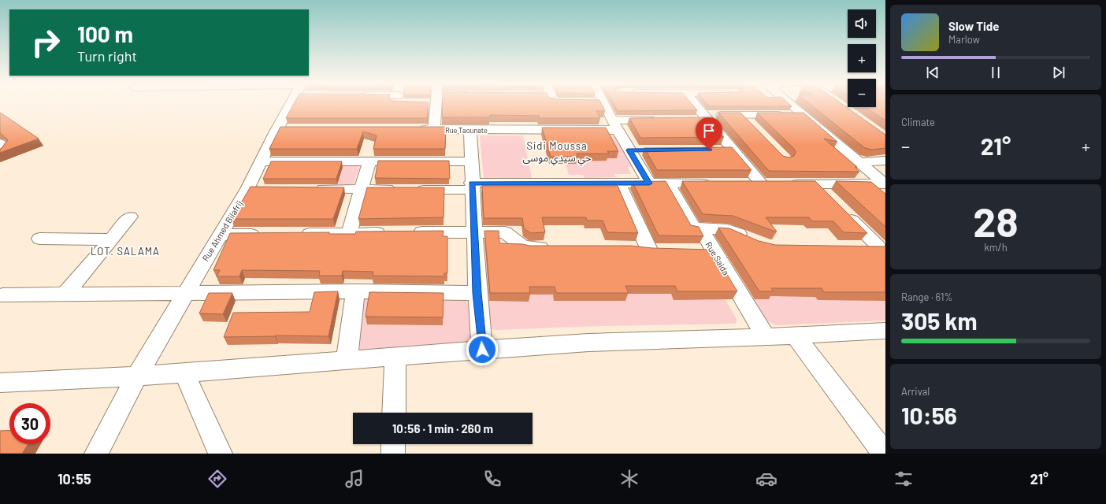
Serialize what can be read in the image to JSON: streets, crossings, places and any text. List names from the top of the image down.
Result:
{
  "streets": {
    "street": ["Rue Taounate", "Rue Ahmed Bilafrij", "Rue Saida"]
  },
  "districts": ["Sidi Moussa حي سيدي موسى", "LOT. SALAMA"],
  "page": {
    "map_buttons": ["+", "−"],
    "turn": ["100 m", "Turn right"],
    "song": ["Slow Tide", "Marlow"],
    "tile": [
      "Climate",
      ["28", "km/h"],
      ["Range · 61%", "305 km"],
      ["Arrival", "10:56"]
    ],
    "heat": ["−", "21°", "+"],
    "limit": "30",
    "trip": "10:56 · 1 min · 260 m",
    "tabs": ["10:55", "21°"]
  }
}
